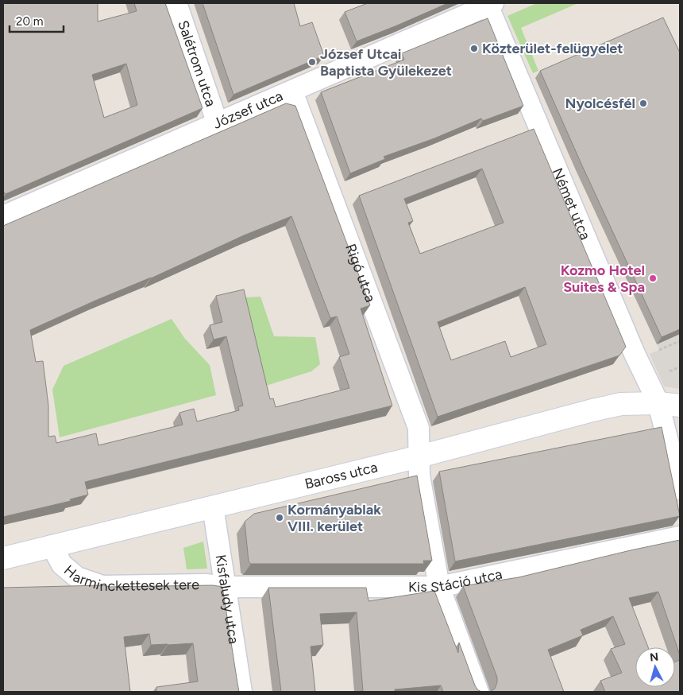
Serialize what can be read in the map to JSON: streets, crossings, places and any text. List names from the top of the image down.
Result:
{
  "streets": {
    "street": [
      "Salétrom utca",
      "József utca",
      "Német utca",
      "Rigó utca",
      "Baross utca",
      "Harminckettesek tere",
      "Kis Stáció utca",
      "Kisfaludy utca"
    ]
  },
  "crossings": [
    ["Salétrom utca", "József utca"],
    ["József utca", "Német utca"],
    ["József utca", "Rigó utca"],
    ["Német utca", "Baross utca"],
    ["Rigó utca", "Baross utca"],
    ["Rigó utca", "Kis Stáció utca"],
    ["Baross utca", "Harminckettesek tere"],
    ["Baross utca", "Kisfaludy utca"],
    ["Harminckettesek tere", "Kis Stáció utca"],
    ["Harminckettesek tere", "Kisfaludy utca"],
    ["Kis Stáció utca", "Kisfaludy utca"]
  ],
  "places": [
    "Közterület-felügyelet",
    "József Utcai Baptista Gyülekezet",
    "Nyolcésfél",
    "Kozmo Hotel Suites & Spa",
    "Kormányablak VIII. kerület"
  ],
  "scale_bar": "20 m",
  "north": "top"
}
